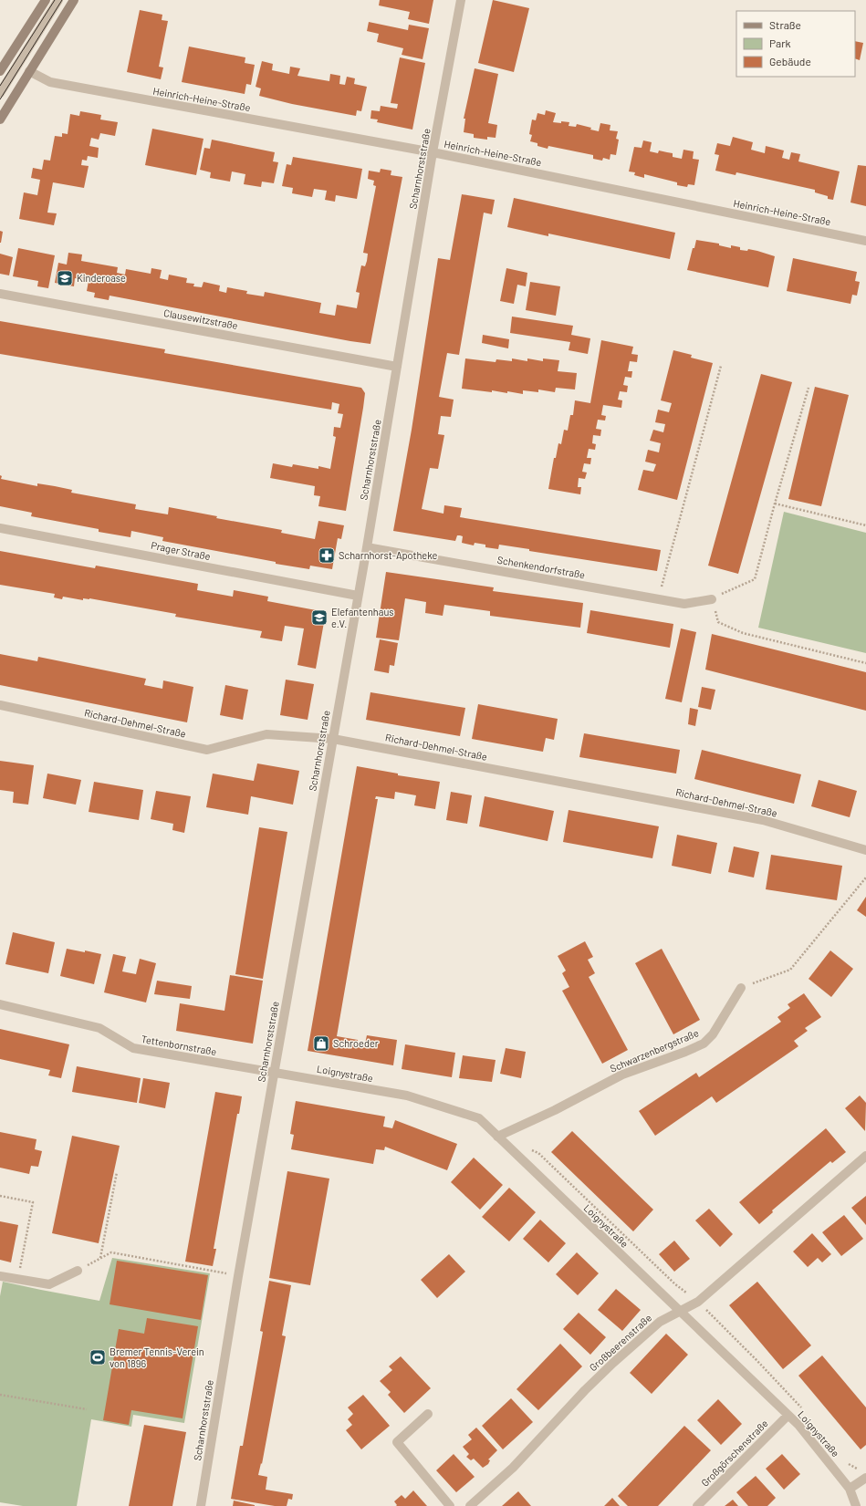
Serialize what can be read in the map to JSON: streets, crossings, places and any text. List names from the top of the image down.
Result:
{
  "streets": {
    "street": [
      "Heinrich-Heine-Straße",
      "Scharnhorststraße",
      "Clausewitzstraße",
      "Prager Straße",
      "Schenkendorfstraße",
      "Richard-Dehmel-Straße",
      "Tettenbornstraße",
      "Schwarzenbergstraße",
      "Loignystraße",
      "Großbeerenstraße",
      "Großgörschenstraße"
    ]
  },
  "crossings": [
    ["Heinrich-Heine-Straße", "Scharnhorststraße"],
    ["Scharnhorststraße", "Clausewitzstraße"],
    ["Scharnhorststraße", "Prager Straße"],
    ["Scharnhorststraße", "Schenkendorfstraße"],
    ["Scharnhorststraße", "Richard-Dehmel-Straße"],
    ["Scharnhorststraße", "Tettenbornstraße"],
    ["Scharnhorststraße", "Loignystraße"],
    ["Tettenbornstraße", "Loignystraße"],
    ["Schwarzenbergstraße", "Loignystraße"],
    ["Loignystraße", "Großbeerenstraße"],
    ["Loignystraße", "Großgörschenstraße"]
  ],
  "places": {
    "school or university": ["Kinderoase", "Elefantenhaus e.V."],
    "pharmacy": ["Scharnhorst-Apotheke"],
    "shop": ["Schroeder"],
    "sports": ["Bremer Tennis-Verein von 1896"]
  },
  "legend": ["Straße", "Park", "Gebäude"]
}
